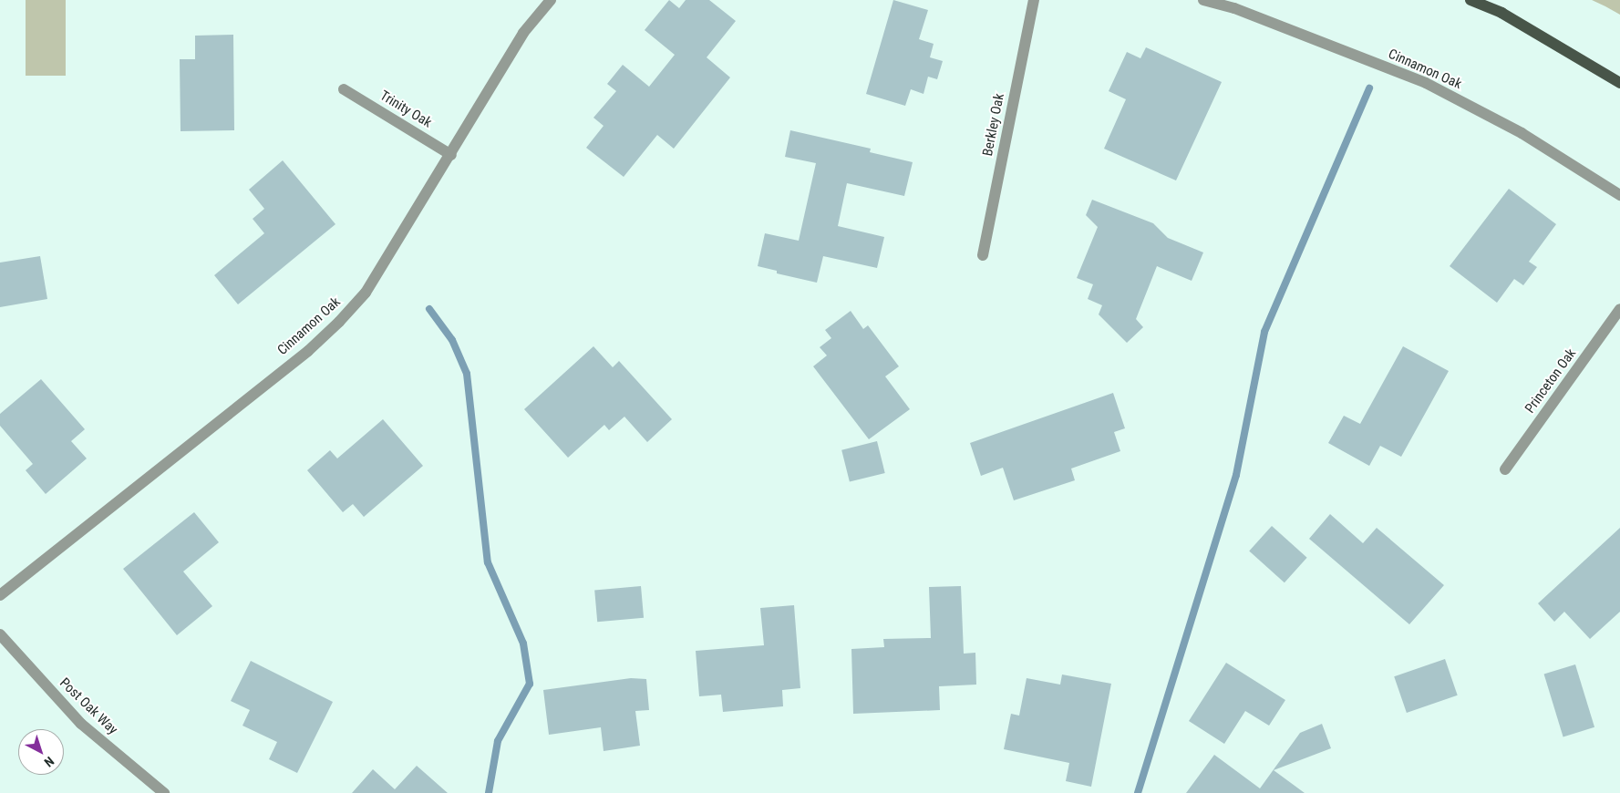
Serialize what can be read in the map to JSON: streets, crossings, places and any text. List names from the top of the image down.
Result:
{
  "streets": {
    "street": [
      "Cinnamon Oak",
      "Trinity Oak",
      "Berkley Oak",
      "Princeton Oak",
      "Post Oak Way"
    ]
  },
  "crossings": [
    ["Cinnamon Oak", "Trinity Oak"]
  ],
  "north": "bottom right"
}
